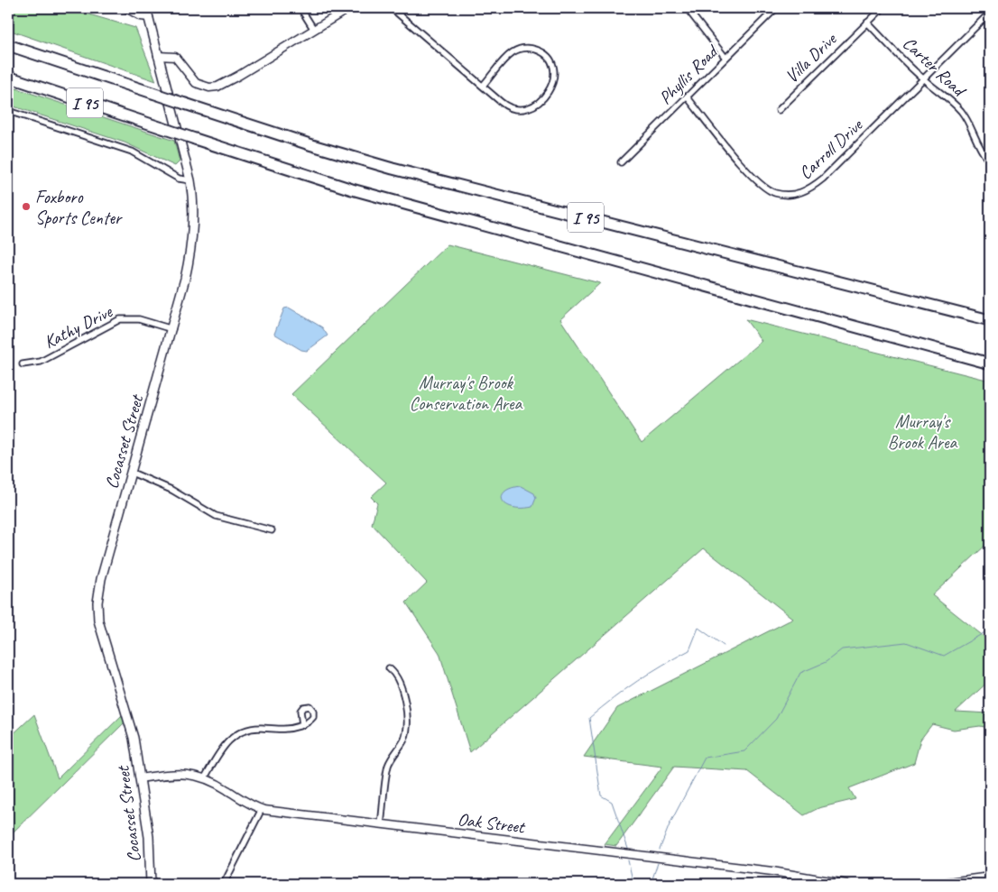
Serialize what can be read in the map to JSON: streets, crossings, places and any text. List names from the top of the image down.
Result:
{
  "streets": {
    "highway": ["I 95"],
    "main road": ["Cocasset Street"],
    "street": [
      "Villa Drive",
      "Carter Road",
      "Phyllis Road",
      "Carroll Drive",
      "Kathy Drive",
      "Oak Street"
    ]
  },
  "crossings": [
    ["Villa Drive", "Carter Road"],
    ["Carter Road", "Carroll Drive"],
    ["Phyllis Road", "Carroll Drive"],
    ["Kathy Drive", "Cocasset Street"],
    ["Cocasset Street", "Oak Street"]
  ],
  "parks": ["Murray's Brook Conservation Area", "Murray's Brook Area"],
  "places": ["Foxboro Sports Center"]
}
